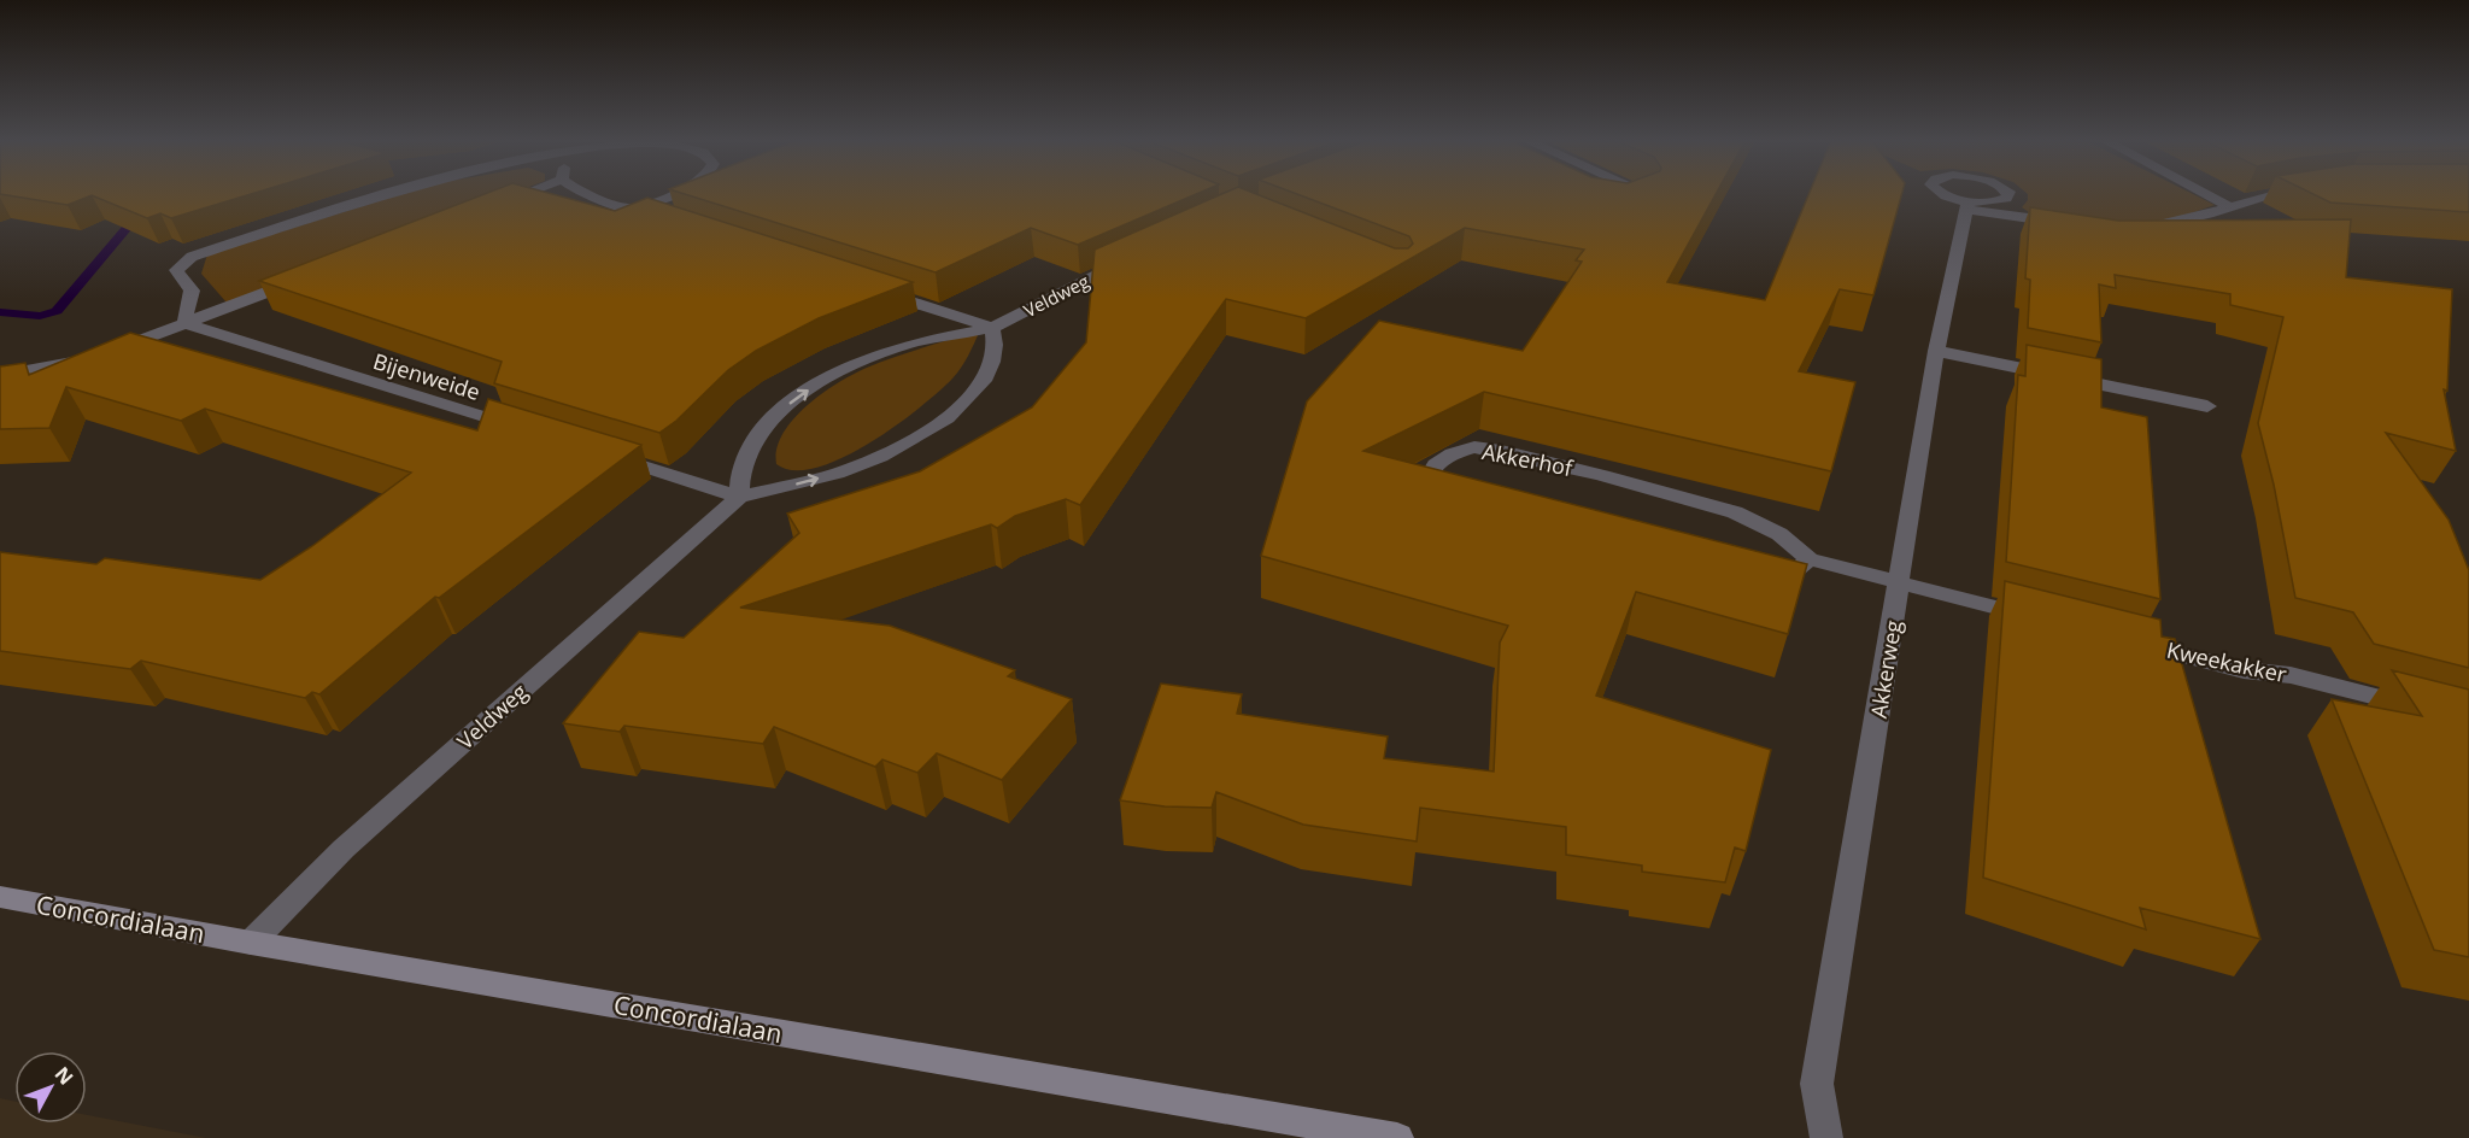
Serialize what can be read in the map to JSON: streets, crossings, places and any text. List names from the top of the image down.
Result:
{
  "streets": {
    "main road": ["Concordialaan"],
    "street": [
      "Veldweg",
      "Bijenweide",
      "Akkerhof",
      "Kweekakker",
      "Akkerweg"
    ]
  },
  "crossings": [
    ["Veldweg", "Concordialaan"],
    ["Akkerhof", "Akkerweg"]
  ],
  "one_way": ["Veldweg"],
  "north": "top right"
}
